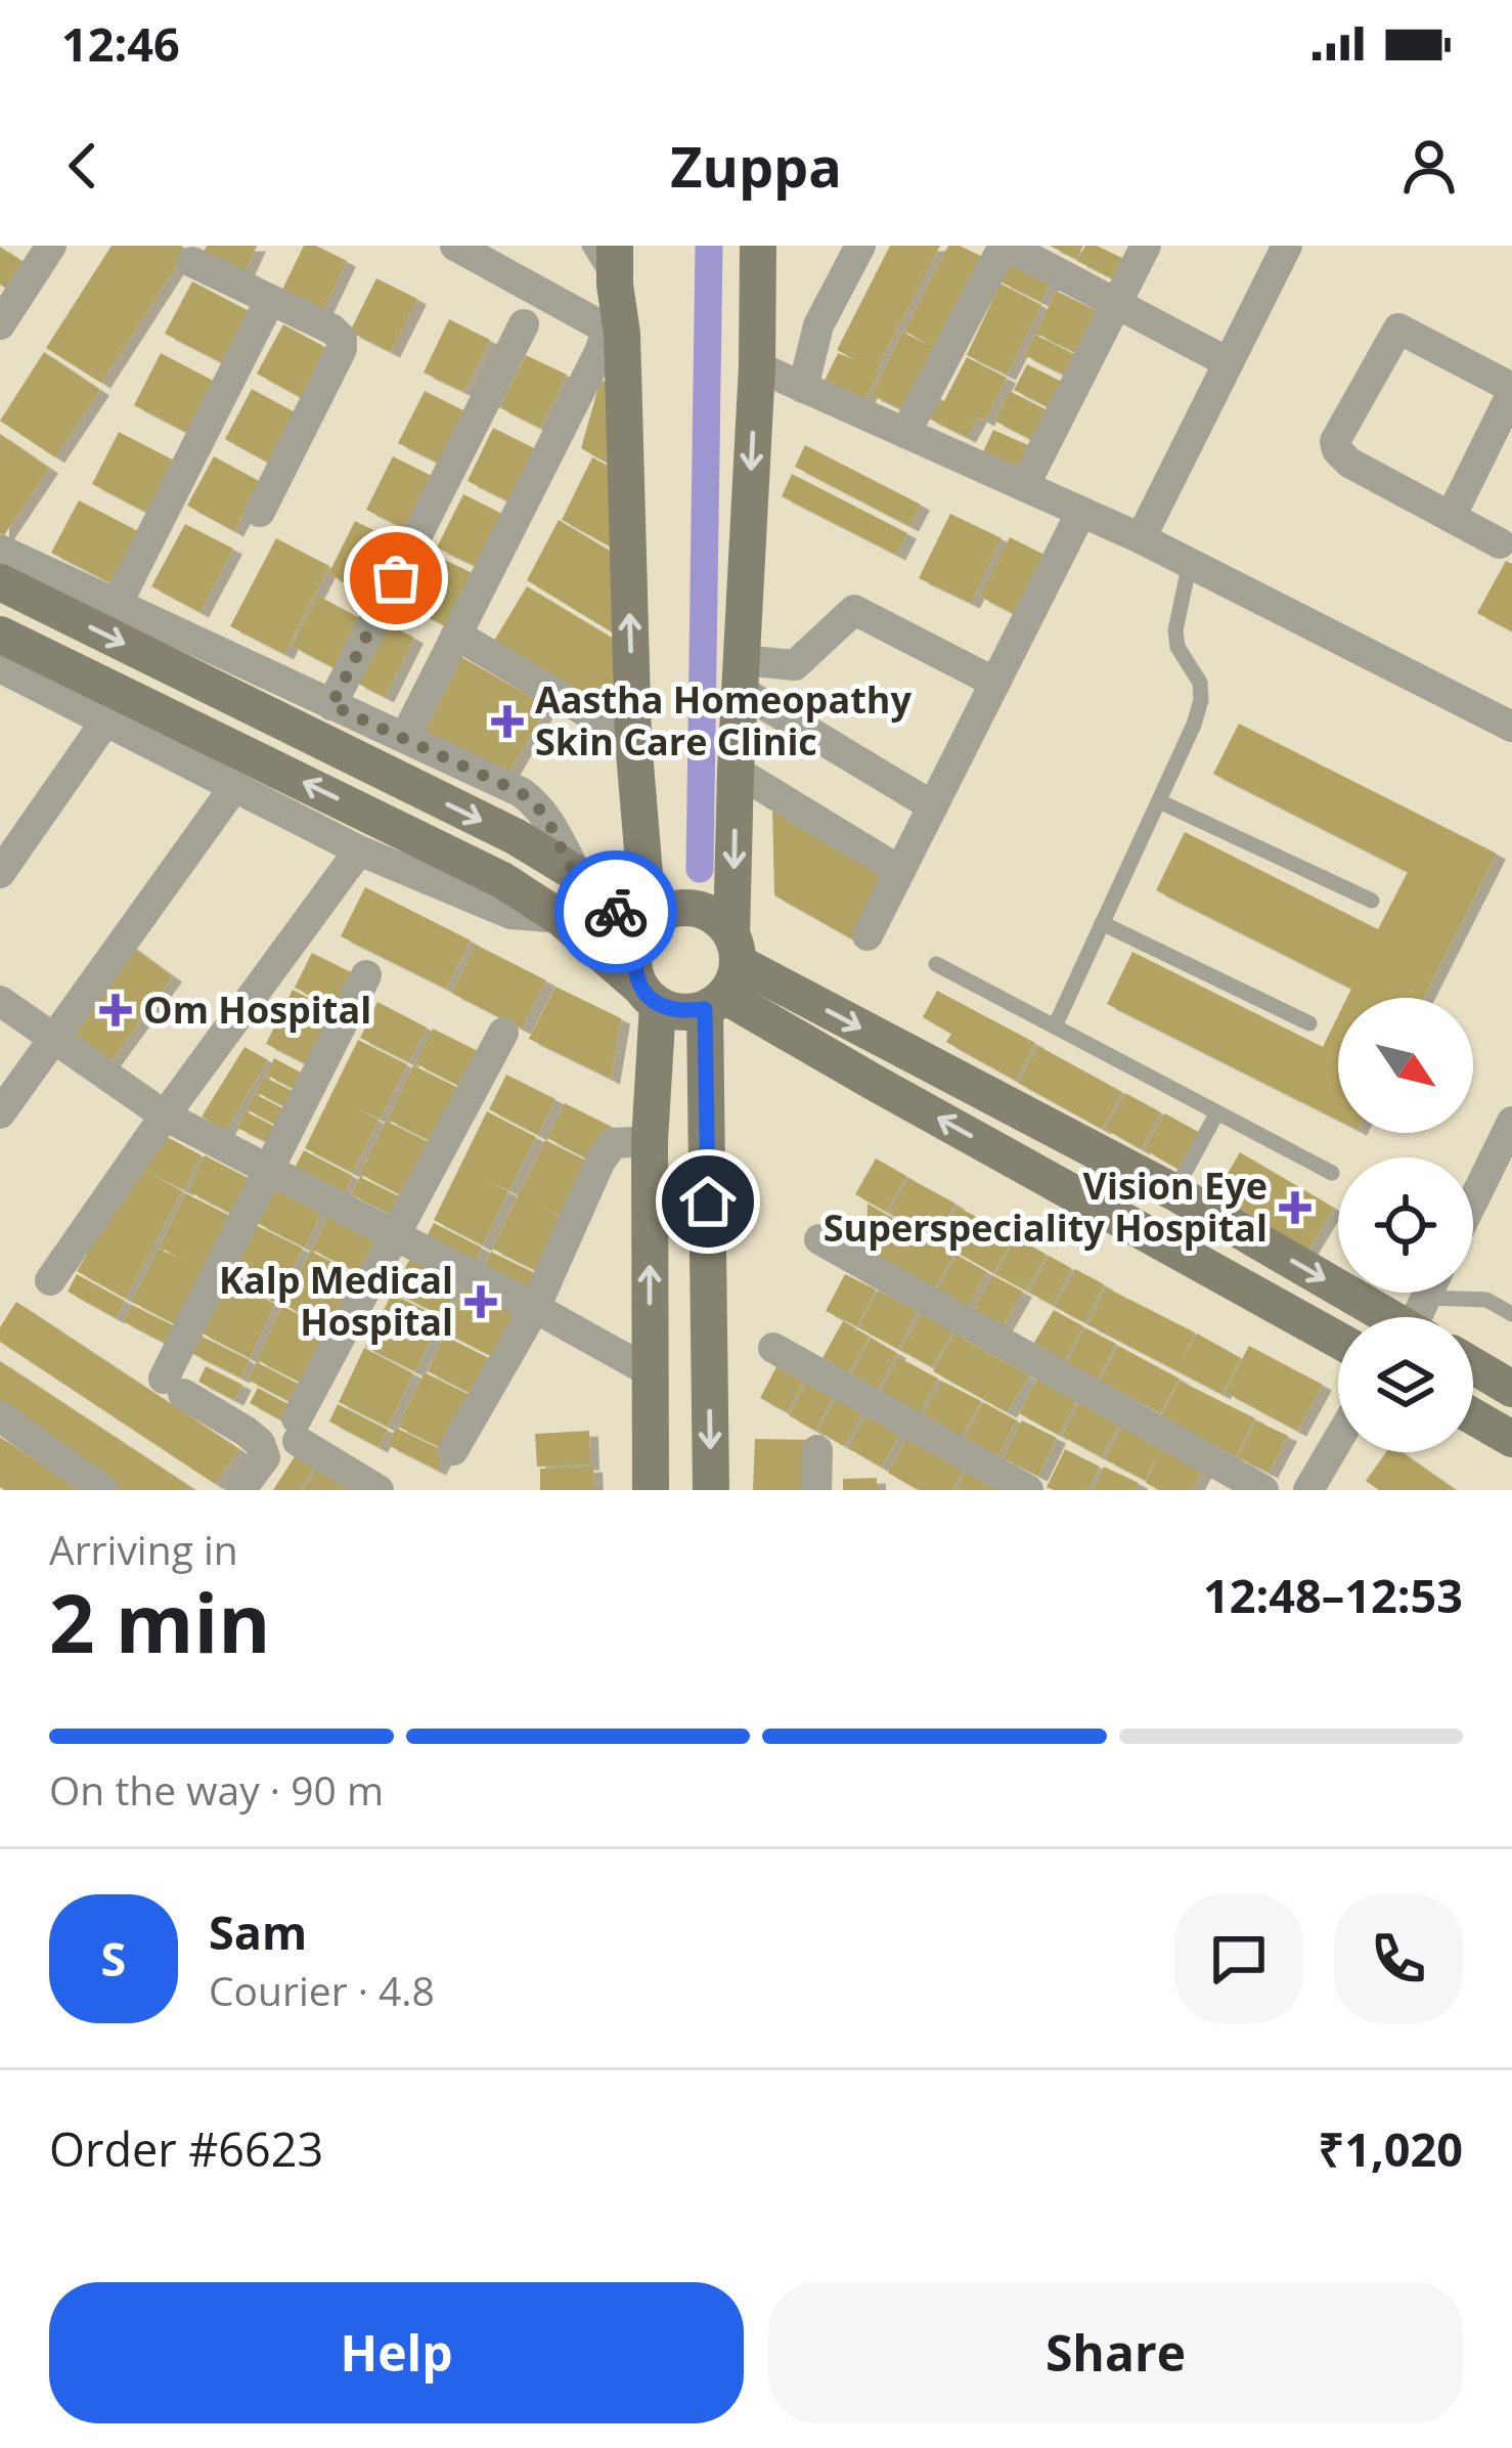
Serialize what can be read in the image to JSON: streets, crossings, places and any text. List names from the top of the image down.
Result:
{
  "places": {
    "health": [
      "Aastha Homeopathy Skin Care Clinic",
      "Om Hospital",
      "Vision Eye Superspeciality Hospital",
      "Kalp Medical Hospital"
    ]
  },
  "north": "bottom right",
  "page": {
    "status": "12:46",
    "header": "Zuppa",
    "heading": ["2 min", "Arriving in", "12:48–12:53"],
    "panel": [
      "Sam",
      "Courier · 4.8",
      "Order #6623",
      "₹1,020"
    ],
    "bar": "On the way · 90 m",
    "round": "S",
    "buttons": ["Help", "Share"]
  }
}
